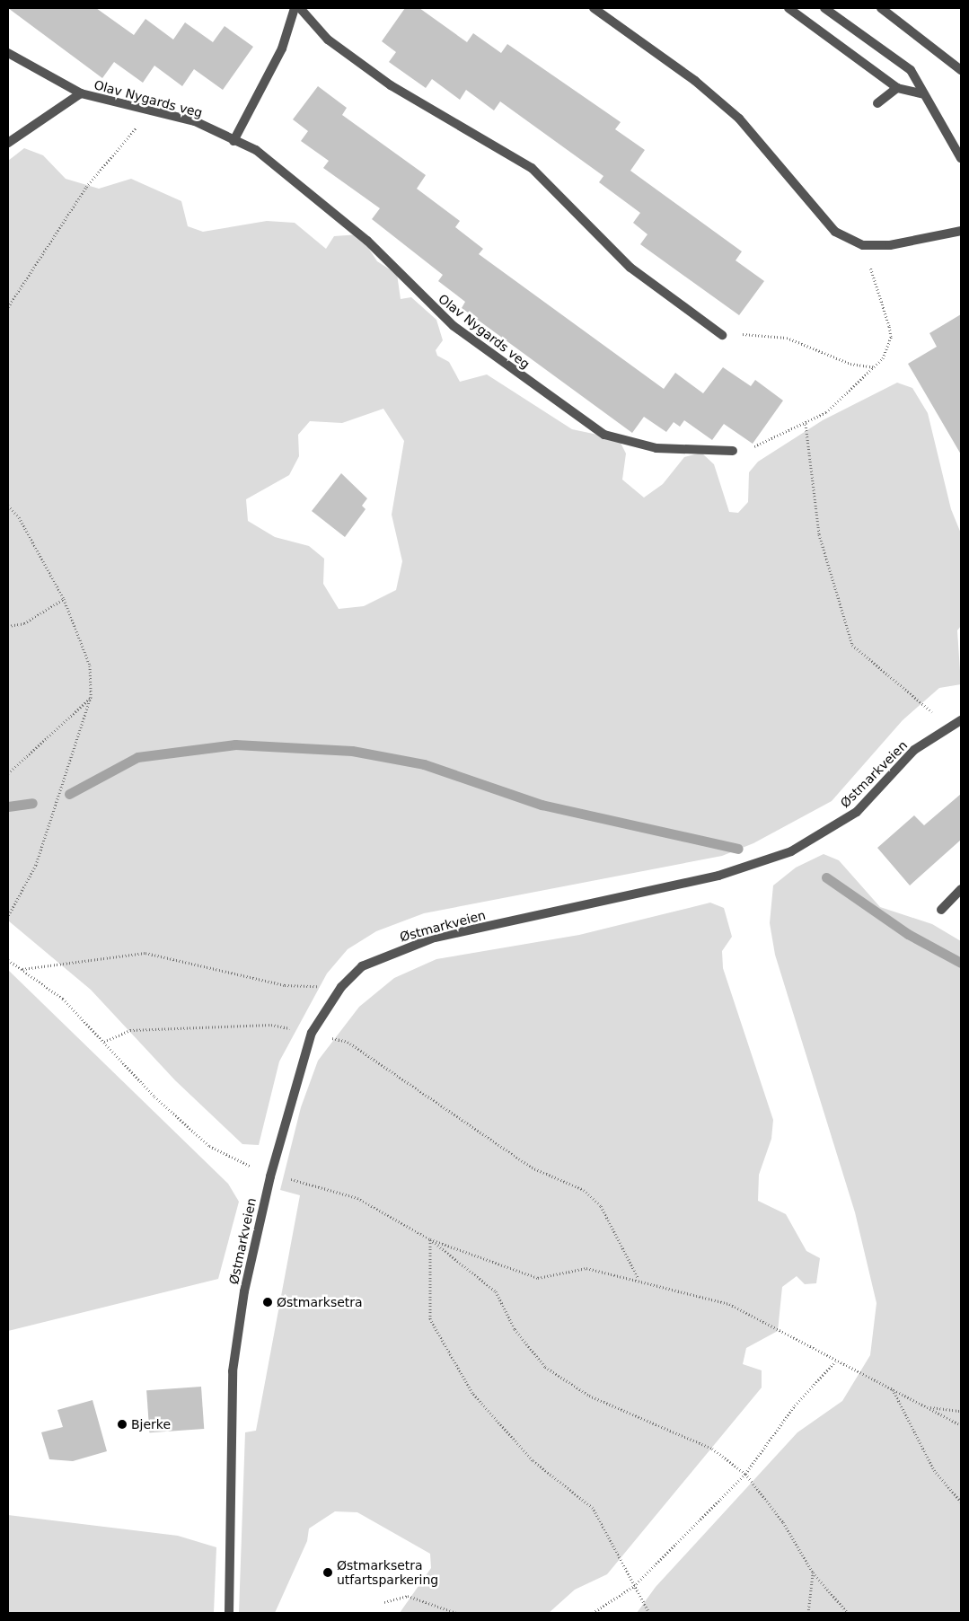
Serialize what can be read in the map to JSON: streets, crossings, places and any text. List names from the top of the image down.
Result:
{
  "streets": {
    "street": ["Olav Nygards veg", "Østmarkveien"]
  },
  "places": ["Østmarksetra", "Bjerke", "Østmarksetra utfartsparkering"]
}
